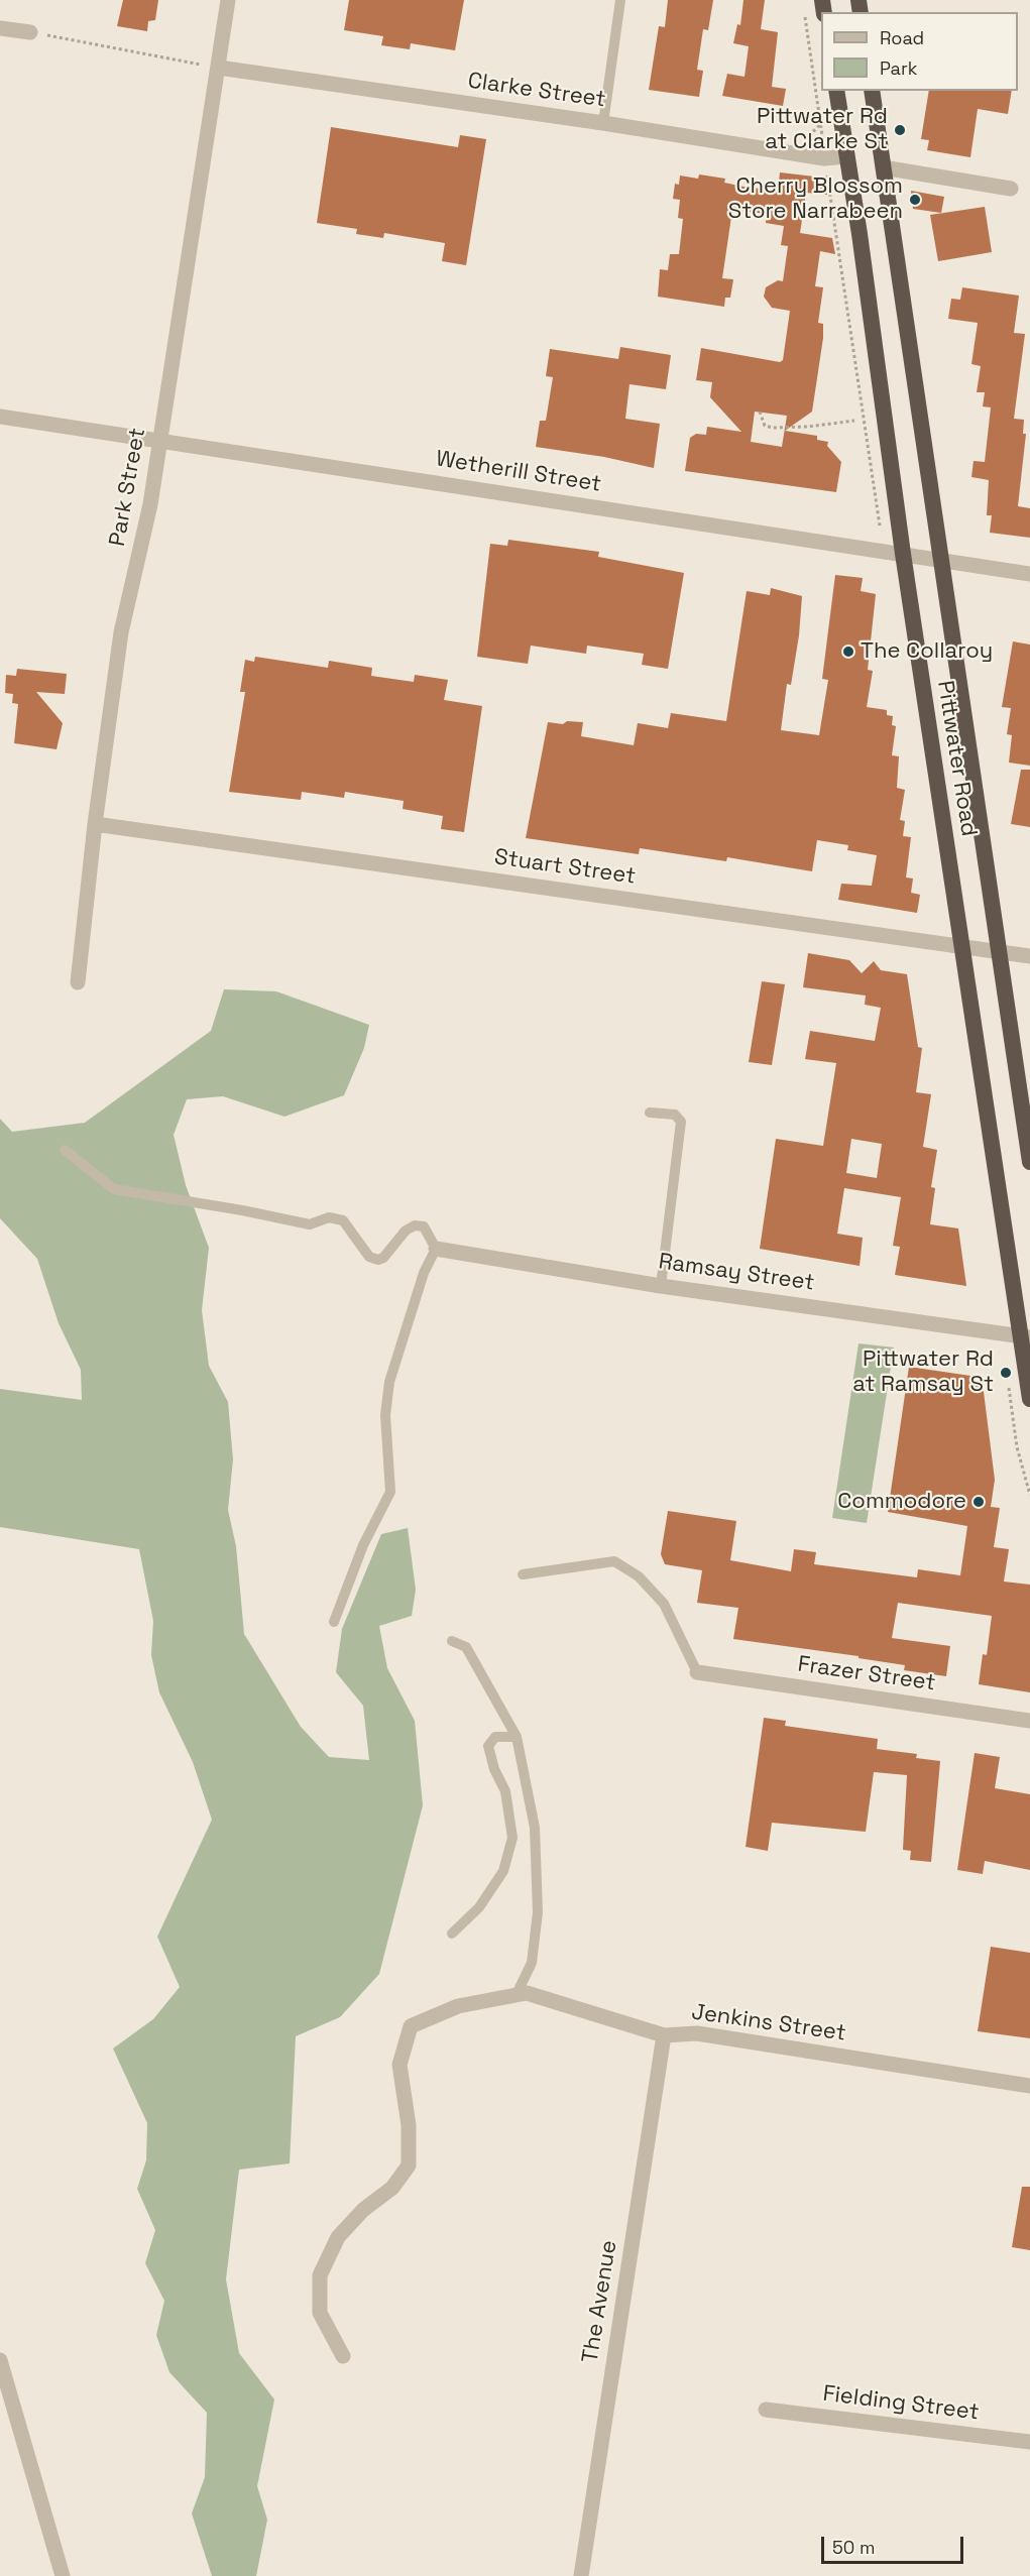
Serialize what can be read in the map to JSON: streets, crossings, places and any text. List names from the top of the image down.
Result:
{
  "streets": {
    "highway": ["Pittwater Road"],
    "street": [
      "Clarke Street",
      "Wetherill Street",
      "Park Street",
      "Stuart Street",
      "Ramsay Street",
      "Frazer Street",
      "Jenkins Street",
      "The Avenue",
      "Fielding Street"
    ]
  },
  "crossings": [
    ["Clarke Street", "Park Street"],
    ["Clarke Street", "Pittwater Road"],
    ["Wetherill Street", "Park Street"],
    ["Wetherill Street", "Pittwater Road"],
    ["Park Street", "Stuart Street"],
    ["Pittwater Road", "Stuart Street"],
    ["Pittwater Road", "Ramsay Street"],
    ["Jenkins Street", "The Avenue"]
  ],
  "places": [
    "Pittwater Rd at Clarke St",
    "Cherry Blossom Store Narrabeen",
    "The Collaroy",
    "Pittwater Rd at Ramsay St",
    "Commodore"
  ],
  "legend": ["Road", "Park"],
  "scale_bar": "50 m"
}
